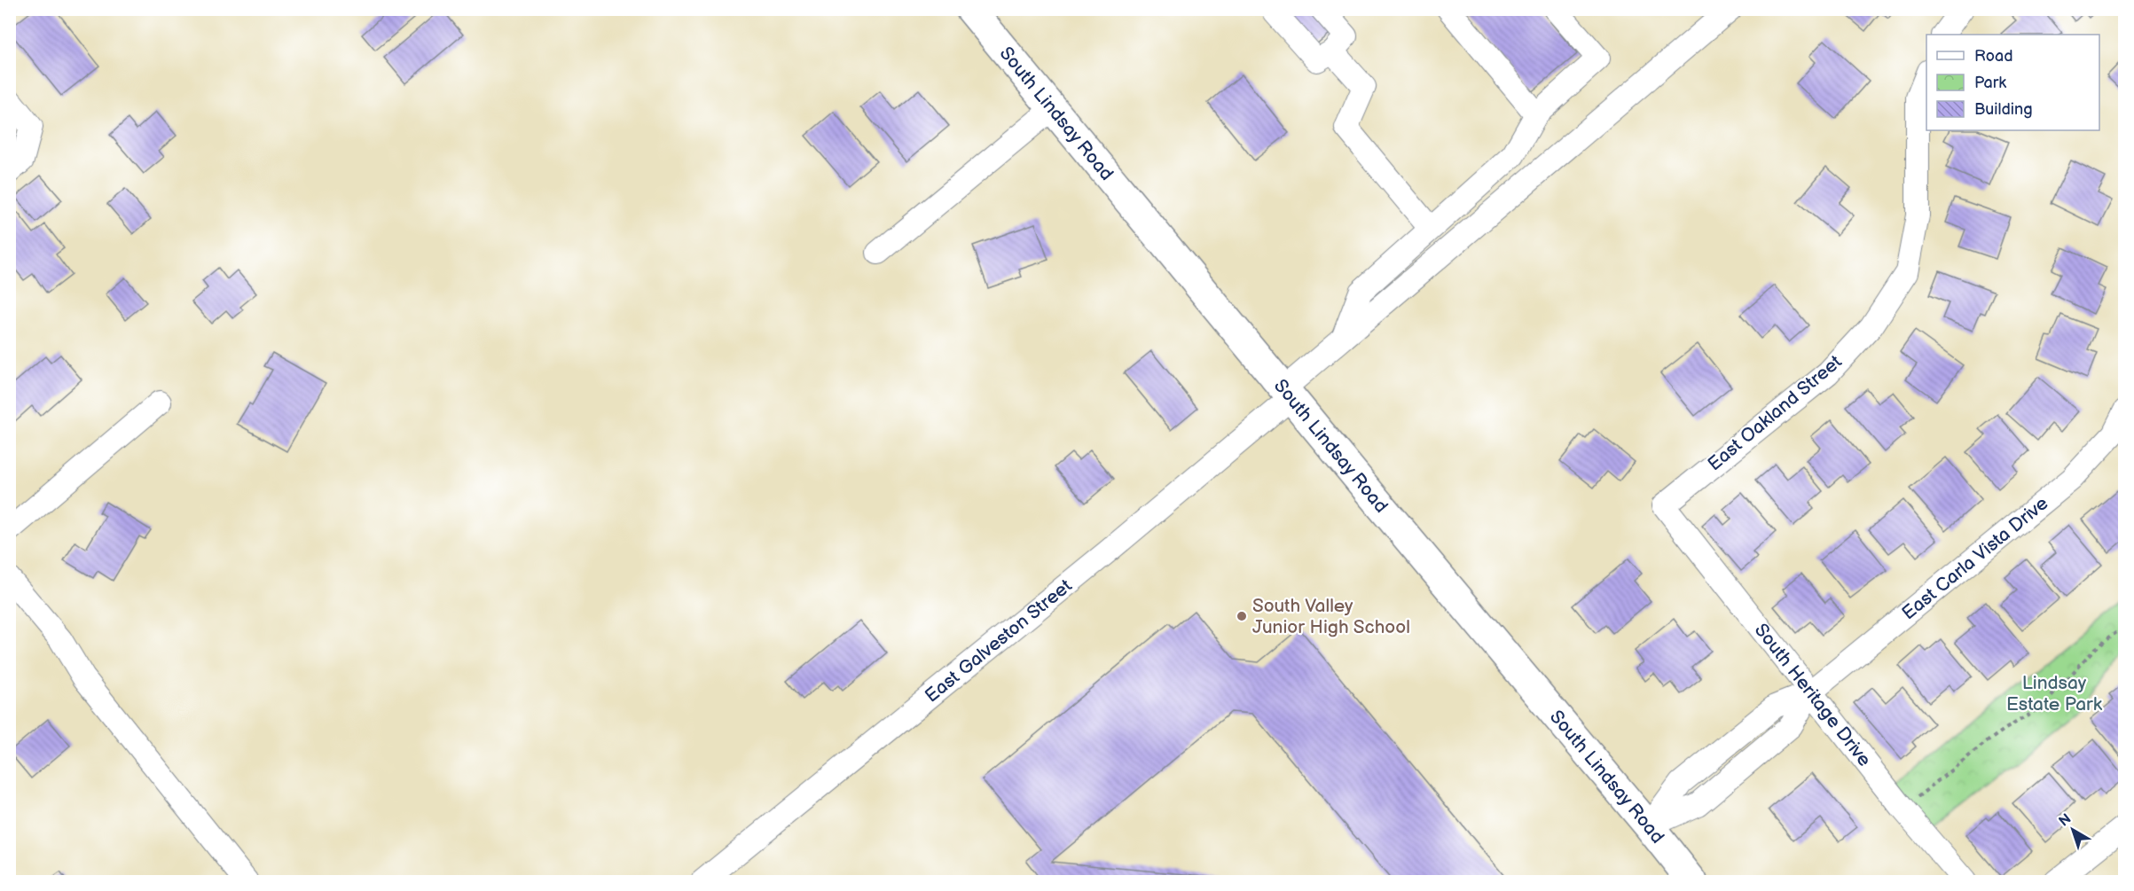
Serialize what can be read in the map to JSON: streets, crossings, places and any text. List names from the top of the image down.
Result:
{
  "streets": {
    "main road": ["South Lindsay Road"],
    "street": [
      "East Oakland Street",
      "East Carla Vista Drive",
      "East Galveston Street",
      "South Heritage Drive"
    ]
  },
  "crossings": [
    ["South Lindsay Road", "East Carla Vista Drive"],
    ["South Lindsay Road", "East Galveston Street"],
    ["East Oakland Street", "South Heritage Drive"],
    ["East Carla Vista Drive", "South Heritage Drive"]
  ],
  "parks": ["Lindsay Estate Park"],
  "places": ["South Valley Junior High School"],
  "legend": ["Road", "Park", "Building"],
  "north": "top left"
}
